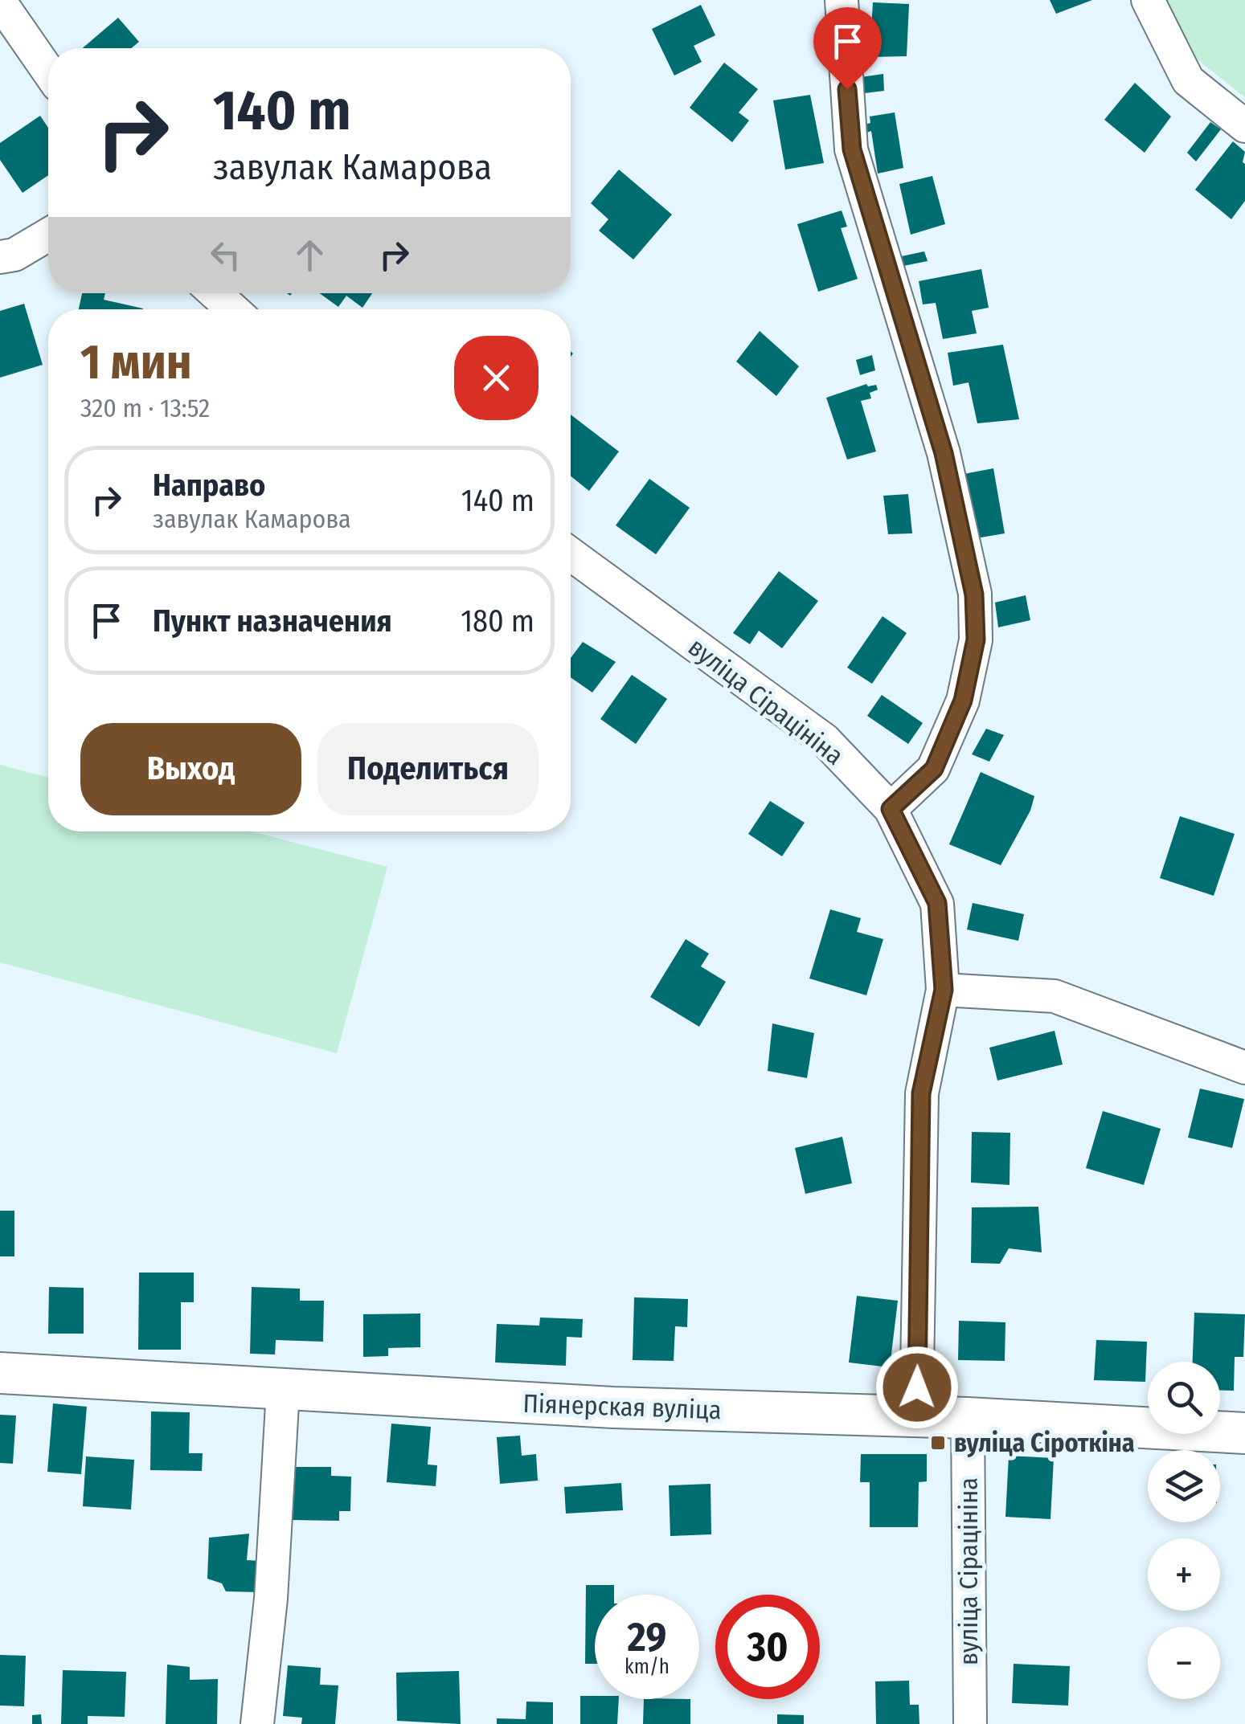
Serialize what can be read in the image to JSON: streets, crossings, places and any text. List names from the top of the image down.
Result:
{
  "streets": {
    "street": ["вуліца Сірацініна", "Піянерская вуліца"]
  },
  "crossings": [
    ["вуліца Сірацініна", "Піянерская вуліца"]
  ],
  "places": {
    "transit": ["вуліца Сіроткіна"]
  },
  "page": {
    "turn": ["140 m", "завулак Камарова"],
    "heading": ["1 мин", "320 m · 13:52"],
    "list": [
      {
        "name": "Направо",
        "note": "завулак Камарова",
        "value": "140 m"
      },
      {
        "name": "Пункт назначения",
        "value": "180 m"
      }
    ],
    "buttons": ["Выход", "Поделиться"],
    "map_buttons": ["+", "−"],
    "speed": "29 km/h",
    "limit": "30"
  }
}
